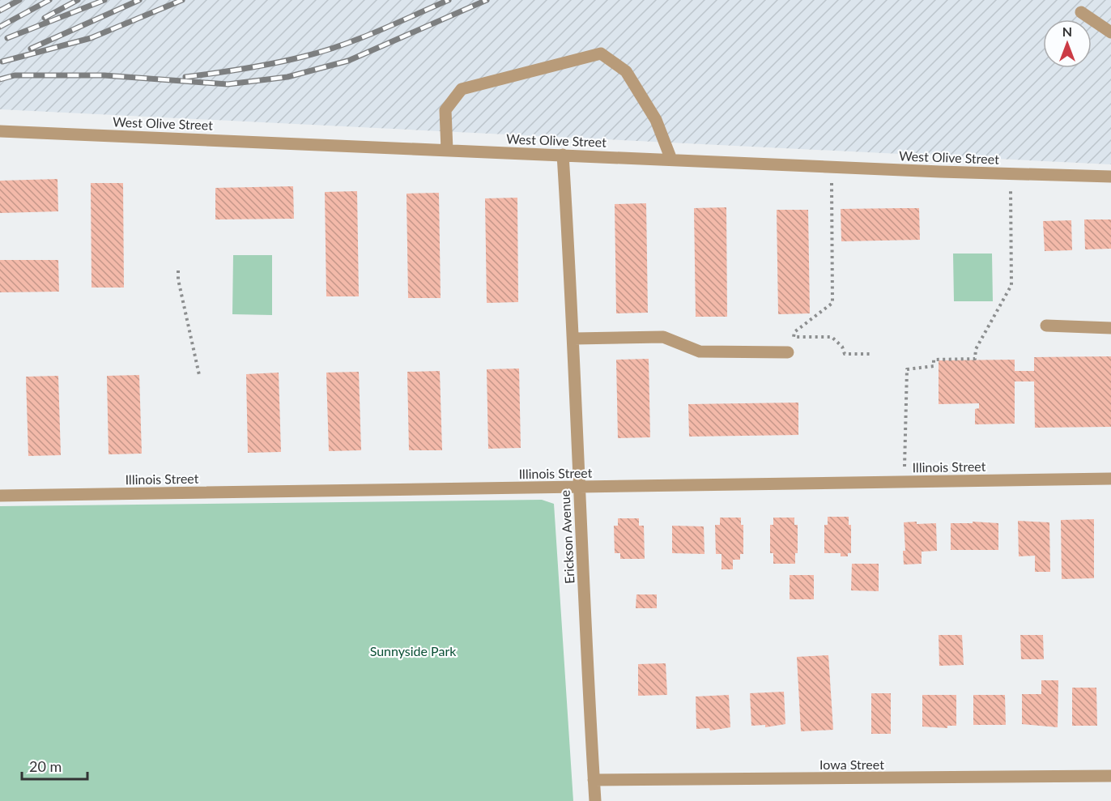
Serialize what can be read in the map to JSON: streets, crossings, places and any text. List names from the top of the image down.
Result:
{
  "streets": {
    "street": [
      "West Olive Street",
      "Illinois Street",
      "Erickson Avenue",
      "Iowa Street"
    ]
  },
  "crossings": [
    ["West Olive Street", "Erickson Avenue"],
    ["Illinois Street", "Erickson Avenue"],
    ["Erickson Avenue", "Iowa Street"]
  ],
  "parks": ["Sunnyside Park"],
  "scale_bar": "20 m",
  "north": "top"
}
